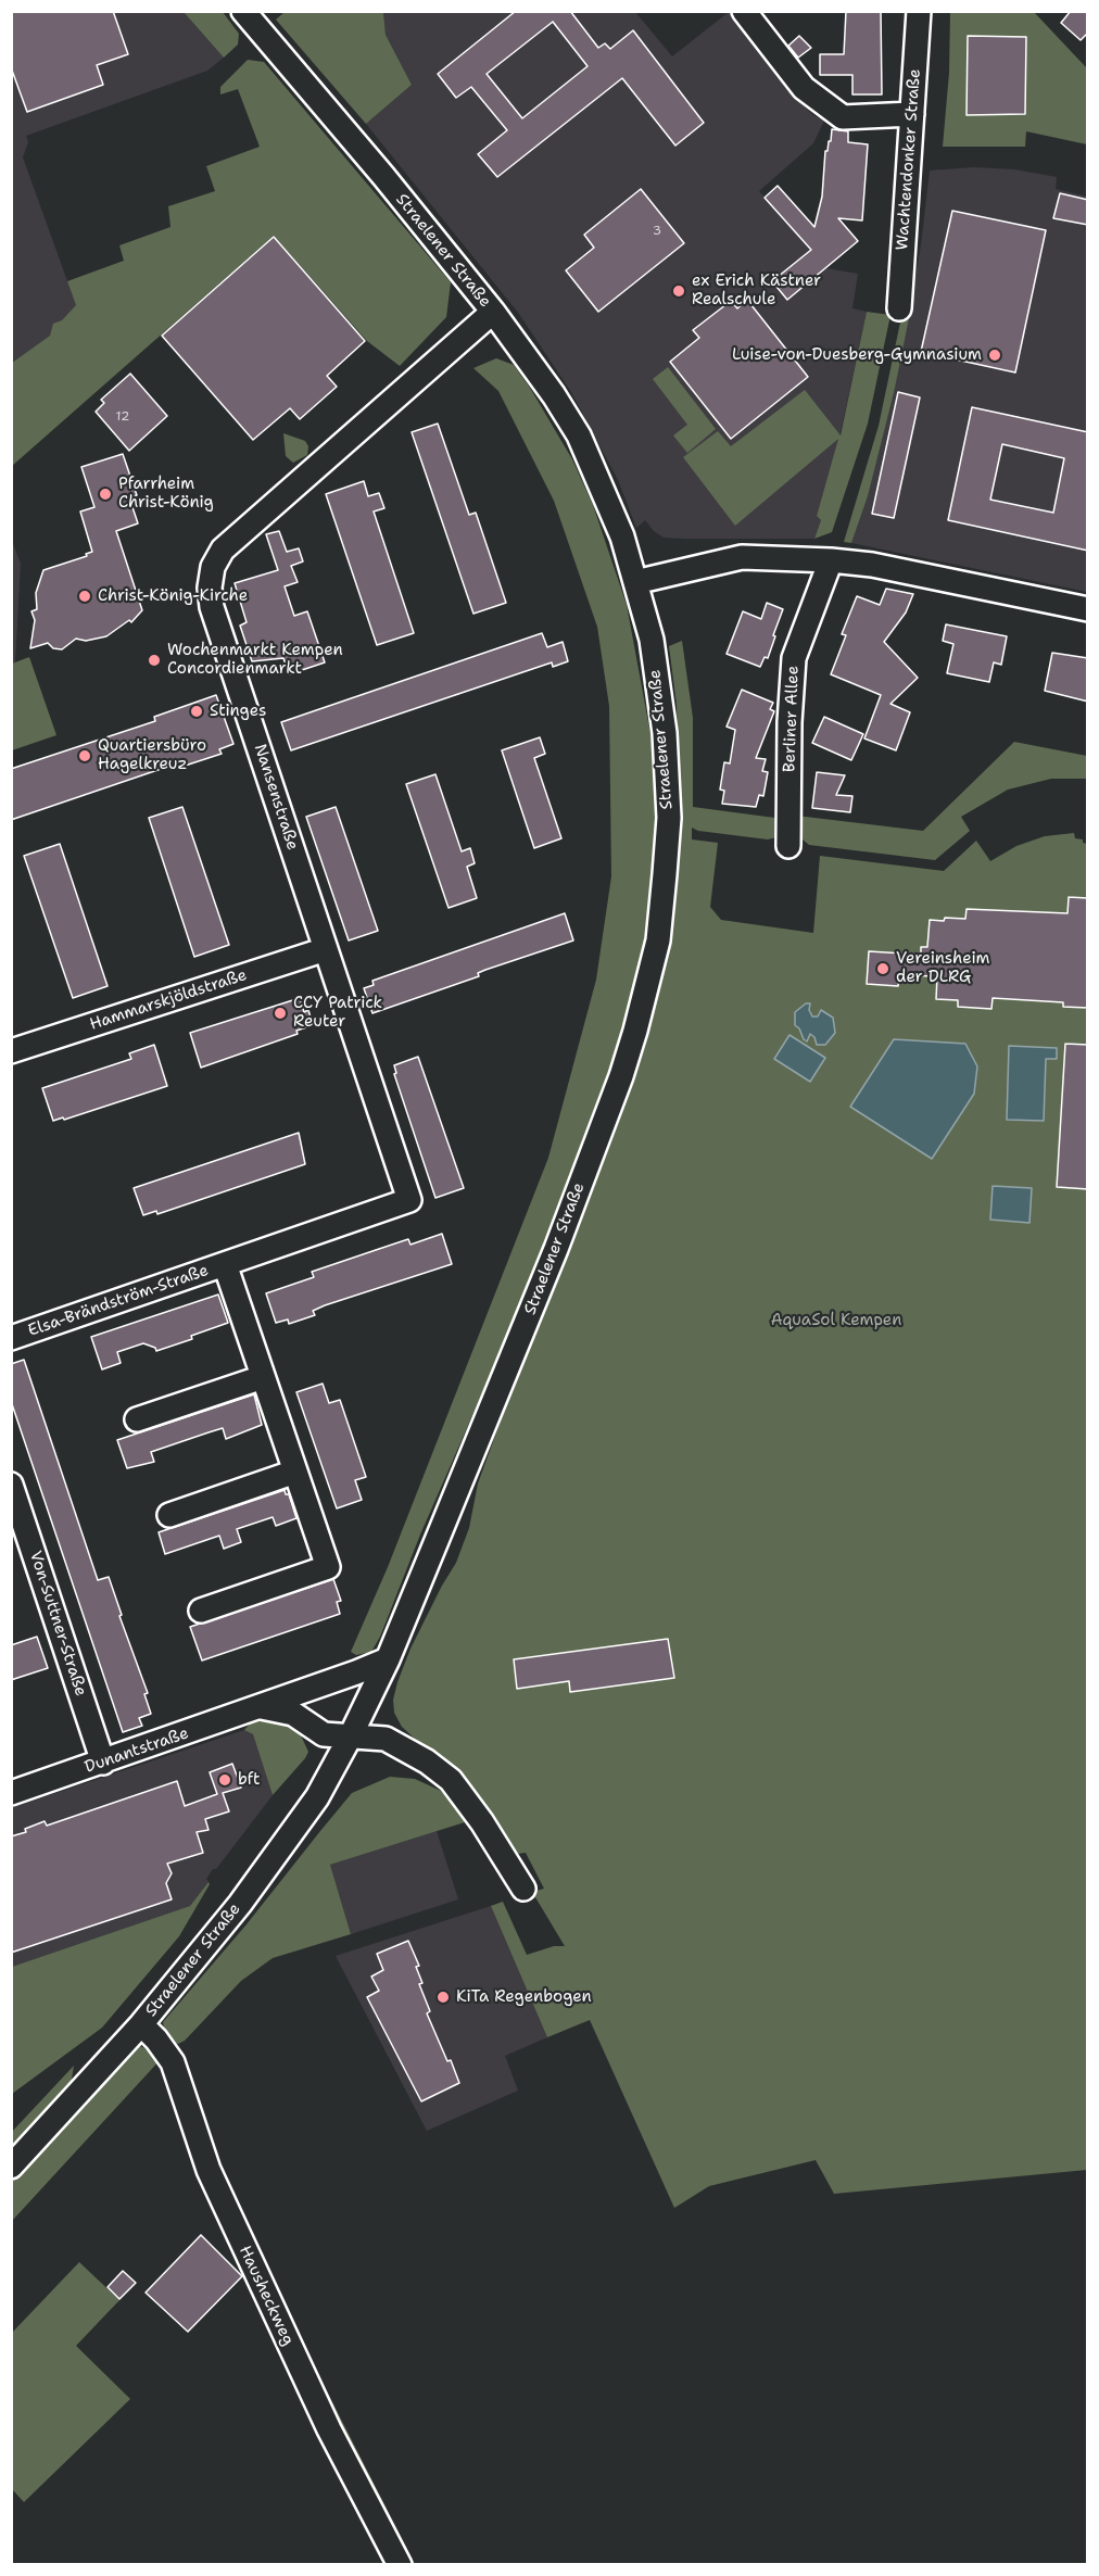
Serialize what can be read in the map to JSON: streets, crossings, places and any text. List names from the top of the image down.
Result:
{
  "streets": {
    "street": [
      "Wachtendonker Straße",
      "Straelener Straße",
      "Berliner Allee",
      "Nansenstraße",
      "Hammarskjöldstraße",
      "Elsa-Brändström-Straße",
      "Von-Suttner-Straße",
      "Dunantstraße",
      "Hausheckweg"
    ]
  },
  "crossings": [
    ["Straelener Straße", "Nansenstraße"],
    ["Straelener Straße", "Dunantstraße"],
    ["Straelener Straße", "Hausheckweg"],
    ["Nansenstraße", "Hammarskjöldstraße"],
    ["Nansenstraße", "Elsa-Brändström-Straße"],
    ["Von-Suttner-Straße", "Dunantstraße"]
  ],
  "parks": ["AquaSol Kempen"],
  "places": [
    "ex Erich Kästner Realschule",
    "Luise-von-Duesberg-Gymnasium",
    "Pfarrheim Christ-König",
    "Christ-König-Kirche",
    "Wochenmarkt Kempen Concordienmarkt",
    "Stinges",
    "Quartiersbüro Hagelkreuz",
    "Vereinsheim der DLRG",
    "CCY Patrick Reuter",
    "bft",
    "KiTa Regenbogen"
  ],
  "house_numbers": ["3", "12"]
}
